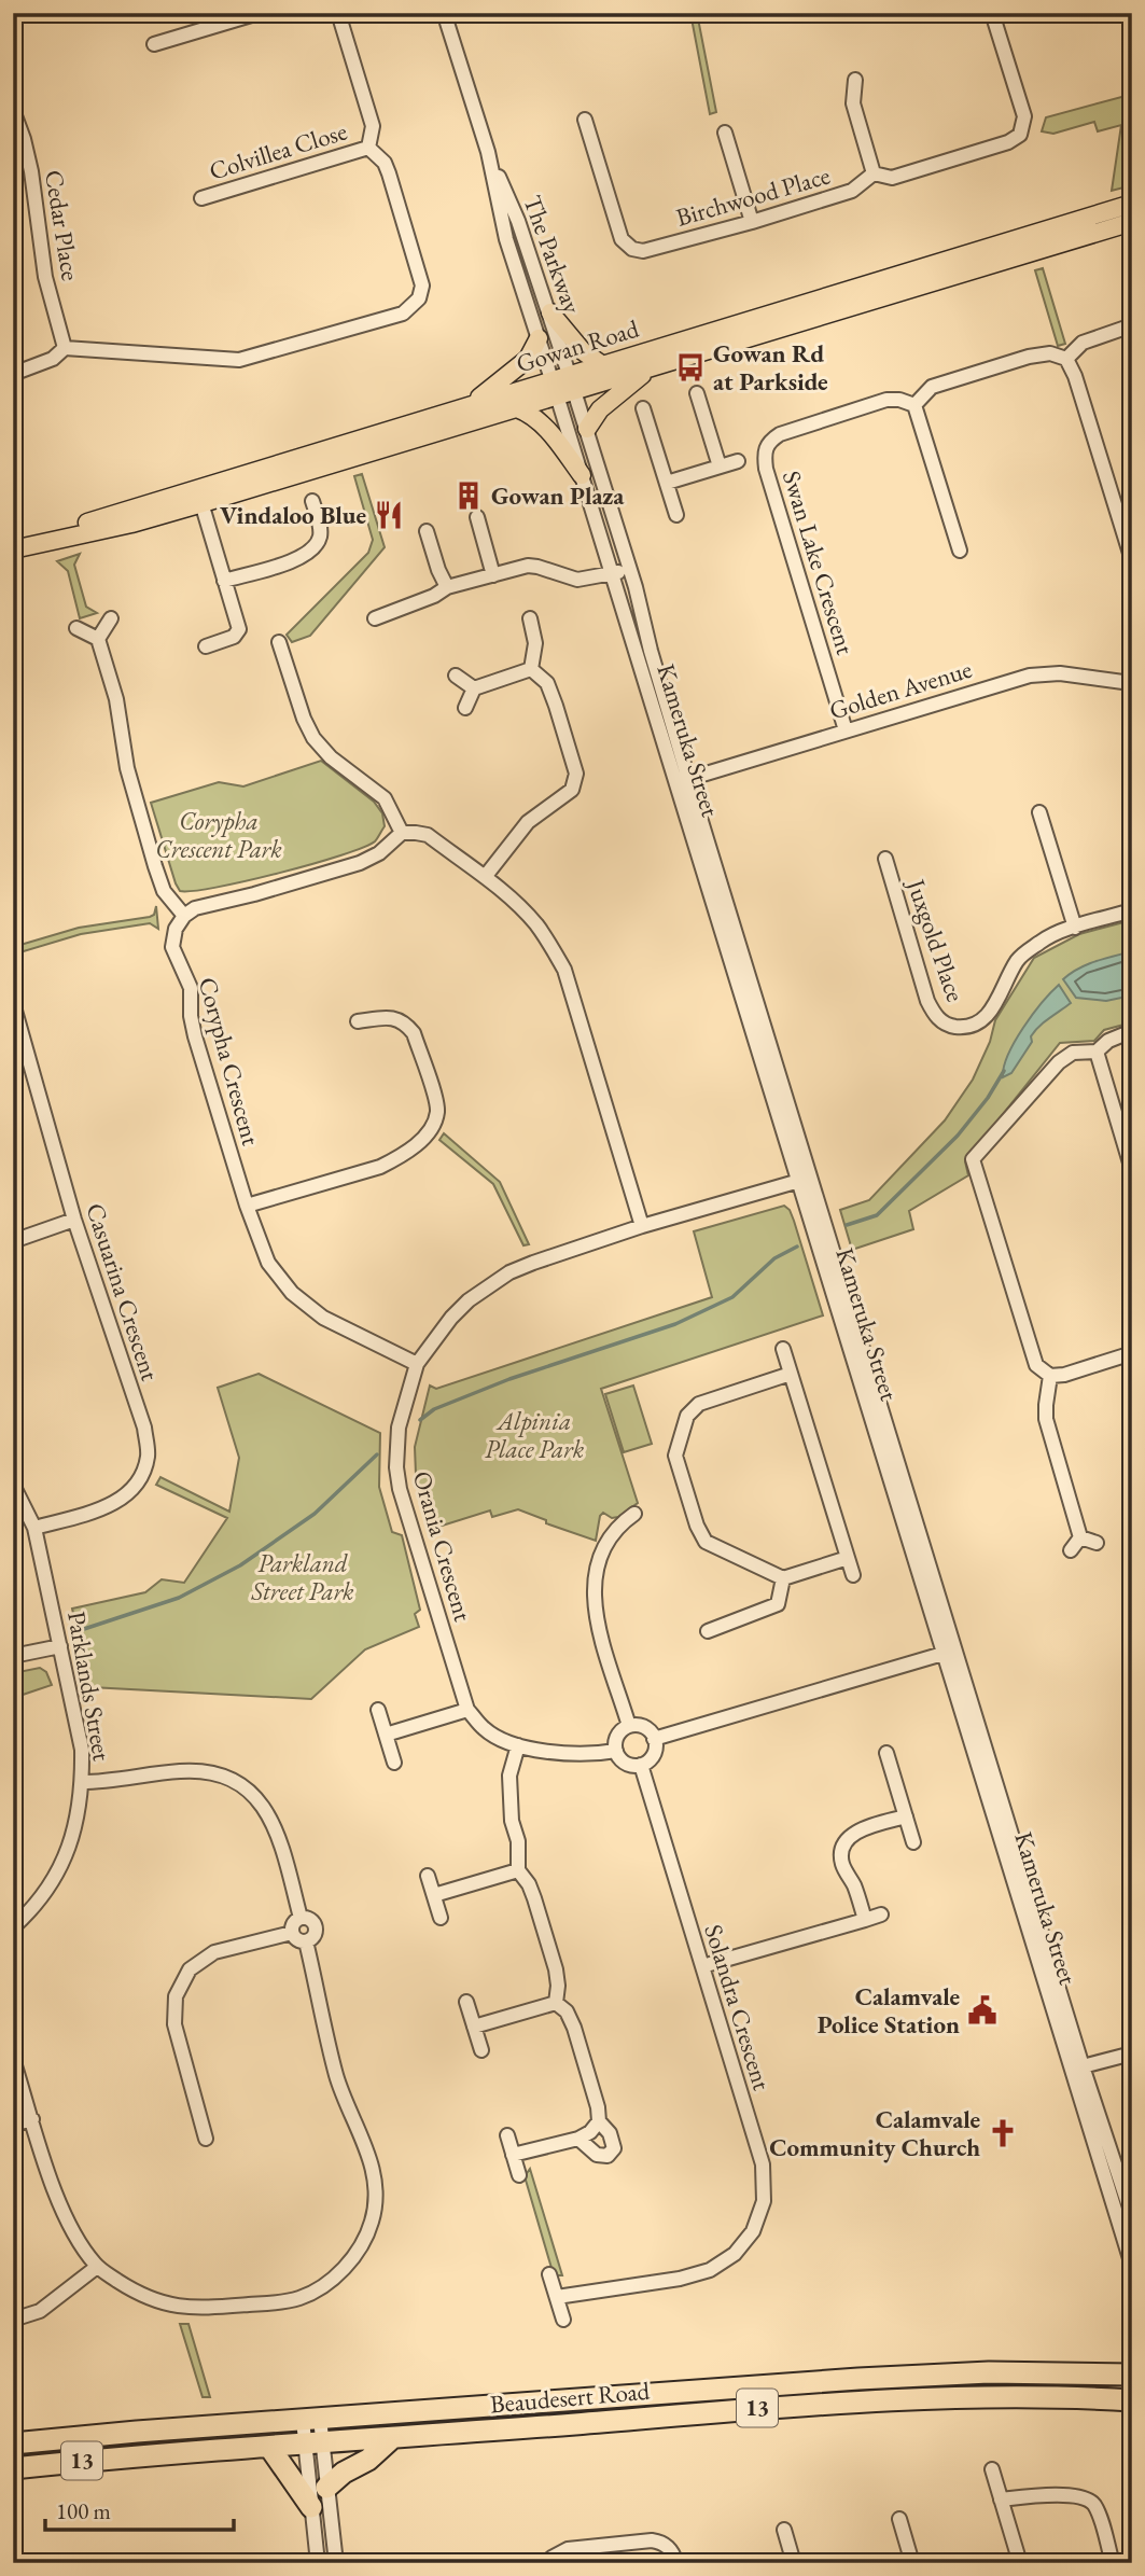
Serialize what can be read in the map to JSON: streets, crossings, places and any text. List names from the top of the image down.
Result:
{
  "streets": {
    "highway": ["Beaudesert Road", "13"],
    "main road": ["Gowan Road"],
    "street": [
      "Colvillea Close",
      "Birchwood Place",
      "Cedar Place",
      "The Parkway",
      "Swan Lake Crescent",
      "Golden Avenue",
      "Kameruka Street",
      "Juxgold Place",
      "Corypha Crescent",
      "Casuarina Crescent",
      "Orania Crescent",
      "Parklands Street",
      "Solandra Crescent"
    ]
  },
  "crossings": [
    ["The Parkway", "Gowan Road"],
    ["The Parkway", "Kameruka Street"],
    ["Gowan Road", "Kameruka Street"],
    ["Swan Lake Crescent", "Golden Avenue"],
    ["Golden Avenue", "Kameruka Street"],
    ["Kameruka Street", "Orania Crescent"],
    ["Corypha Crescent", "Orania Crescent"],
    ["Casuarina Crescent", "Parklands Street"]
  ],
  "parks": ["Corypha Crescent Park", "Alpinia Place Park", "Parkland Street Park"],
  "places": {
    "bus stop": ["Gowan Rd at Parkside"],
    "building": ["Gowan Plaza"],
    "restaurant": ["Vindaloo Blue"],
    "public building": ["Calamvale Police Station"],
    "church": ["Calamvale Community Church"]
  },
  "scale_bar": "100 m"
}
